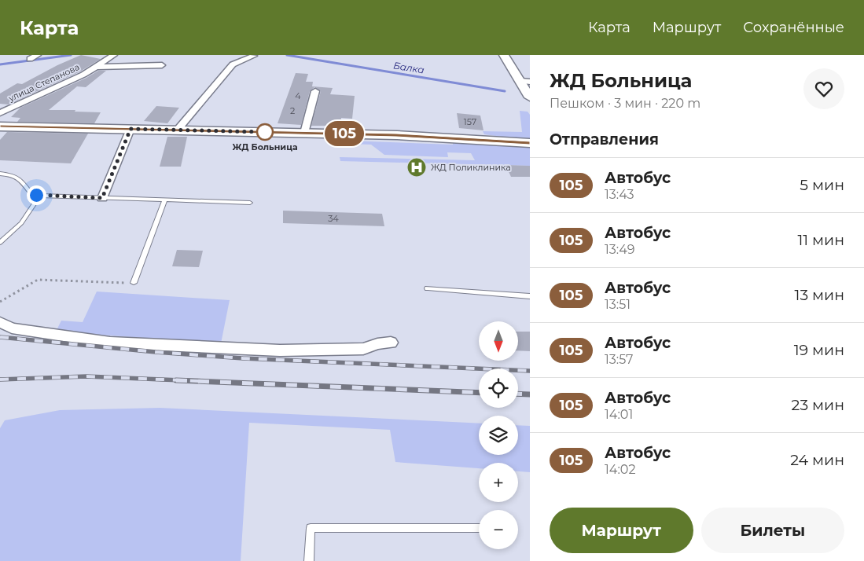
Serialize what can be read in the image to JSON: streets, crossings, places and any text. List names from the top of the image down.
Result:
{
  "streets": {
    "street": ["улица Степанова"]
  },
  "water": ["Балка"],
  "places": {
    "other": ["ЖД Больница"],
    "hospital": ["ЖД Поликлиника"]
  },
  "lines": ["bus line 105"],
  "house_numbers": [
    "4",
    "2",
    "157",
    "34"
  ],
  "north": "bottom",
  "page": {
    "header": "Карта",
    "nav": ["Карта", "Маршрут", "Сохранённые"],
    "on_map": "105",
    "heading": [
      ["ЖД Больница", "Пешком · 3 мин · 220 m"],
      "Отправления"
    ],
    "list": [
      {
        "mark": "105",
        "name": "Автобус",
        "note": "13:43",
        "value": "5 мин"
      },
      {
        "mark": "105",
        "name": "Автобус",
        "note": "13:49",
        "value": "11 мин"
      },
      {
        "mark": "105",
        "name": "Автобус",
        "note": "13:51",
        "value": "13 мин"
      },
      {
        "mark": "105",
        "name": "Автобус",
        "note": "13:57",
        "value": "19 мин"
      },
      {
        "mark": "105",
        "name": "Автобус",
        "note": "14:01",
        "value": "23 мин"
      },
      {
        "mark": "105",
        "name": "Автобус",
        "note": "14:02",
        "value": "24 мин"
      }
    ],
    "map_buttons": ["+", "−"],
    "buttons": ["Маршрут", "Билеты"]
  }
}
